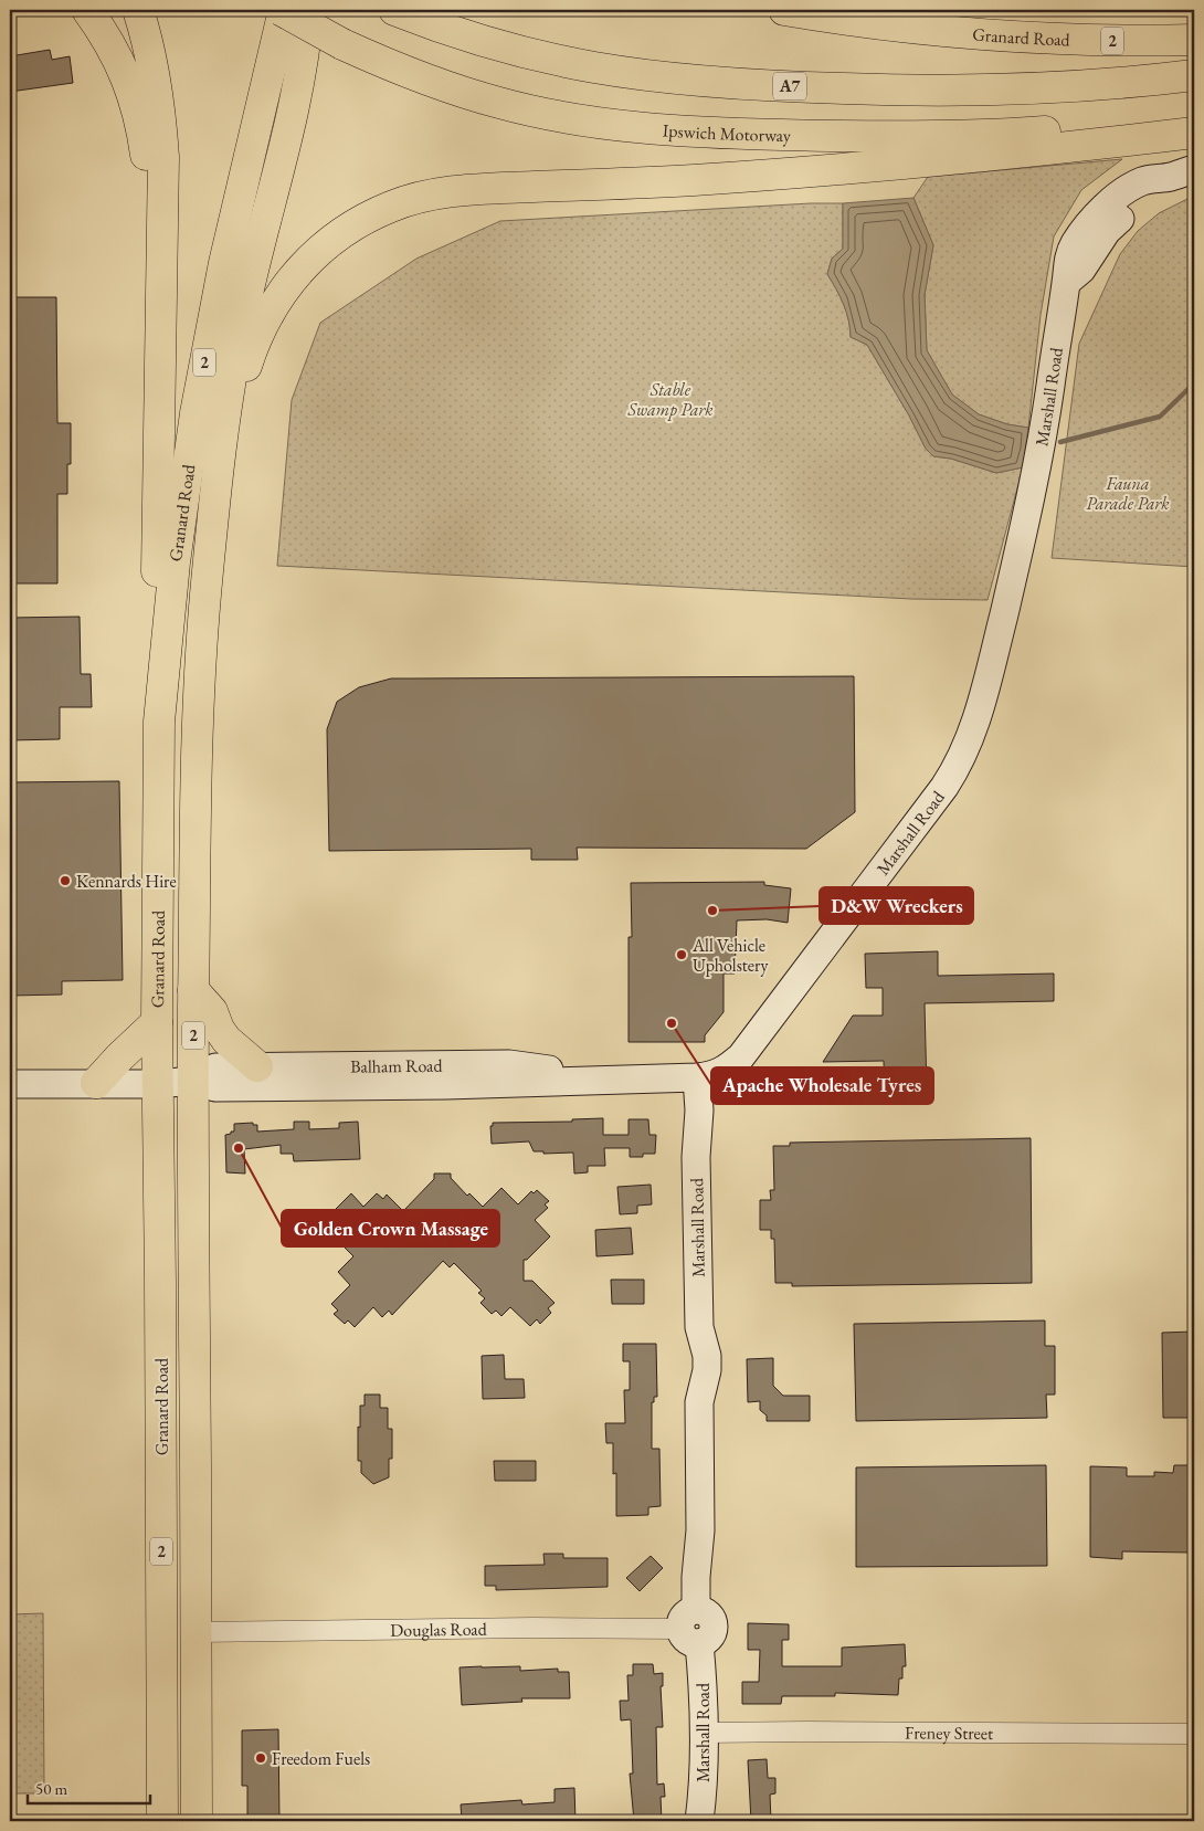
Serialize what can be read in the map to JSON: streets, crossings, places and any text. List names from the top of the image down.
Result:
{
  "streets": {
    "highway": [
      "Granard Road",
      "2",
      "A7",
      "Ipswich Motorway"
    ],
    "street": [
      "Marshall Road",
      "Balham Road",
      "Douglas Road",
      "Freney Street"
    ]
  },
  "crossings": [
    ["Granard Road", "Ipswich Motorway"],
    ["Granard Road", "Balham Road"],
    ["Granard Road", "Douglas Road"],
    ["Marshall Road", "Balham Road"],
    ["Marshall Road", "Douglas Road"],
    ["Marshall Road", "Freney Street"]
  ],
  "parks": ["Stable Swamp Park", "Fauna Parade Park"],
  "places": [
    "Kennards Hire",
    "D&W Wreckers",
    "All Vehicle Upholstery",
    "Apache Wholesale Tyres",
    "Golden Crown Massage",
    "Freedom Fuels"
  ],
  "scale_bar": "50 m"
}
